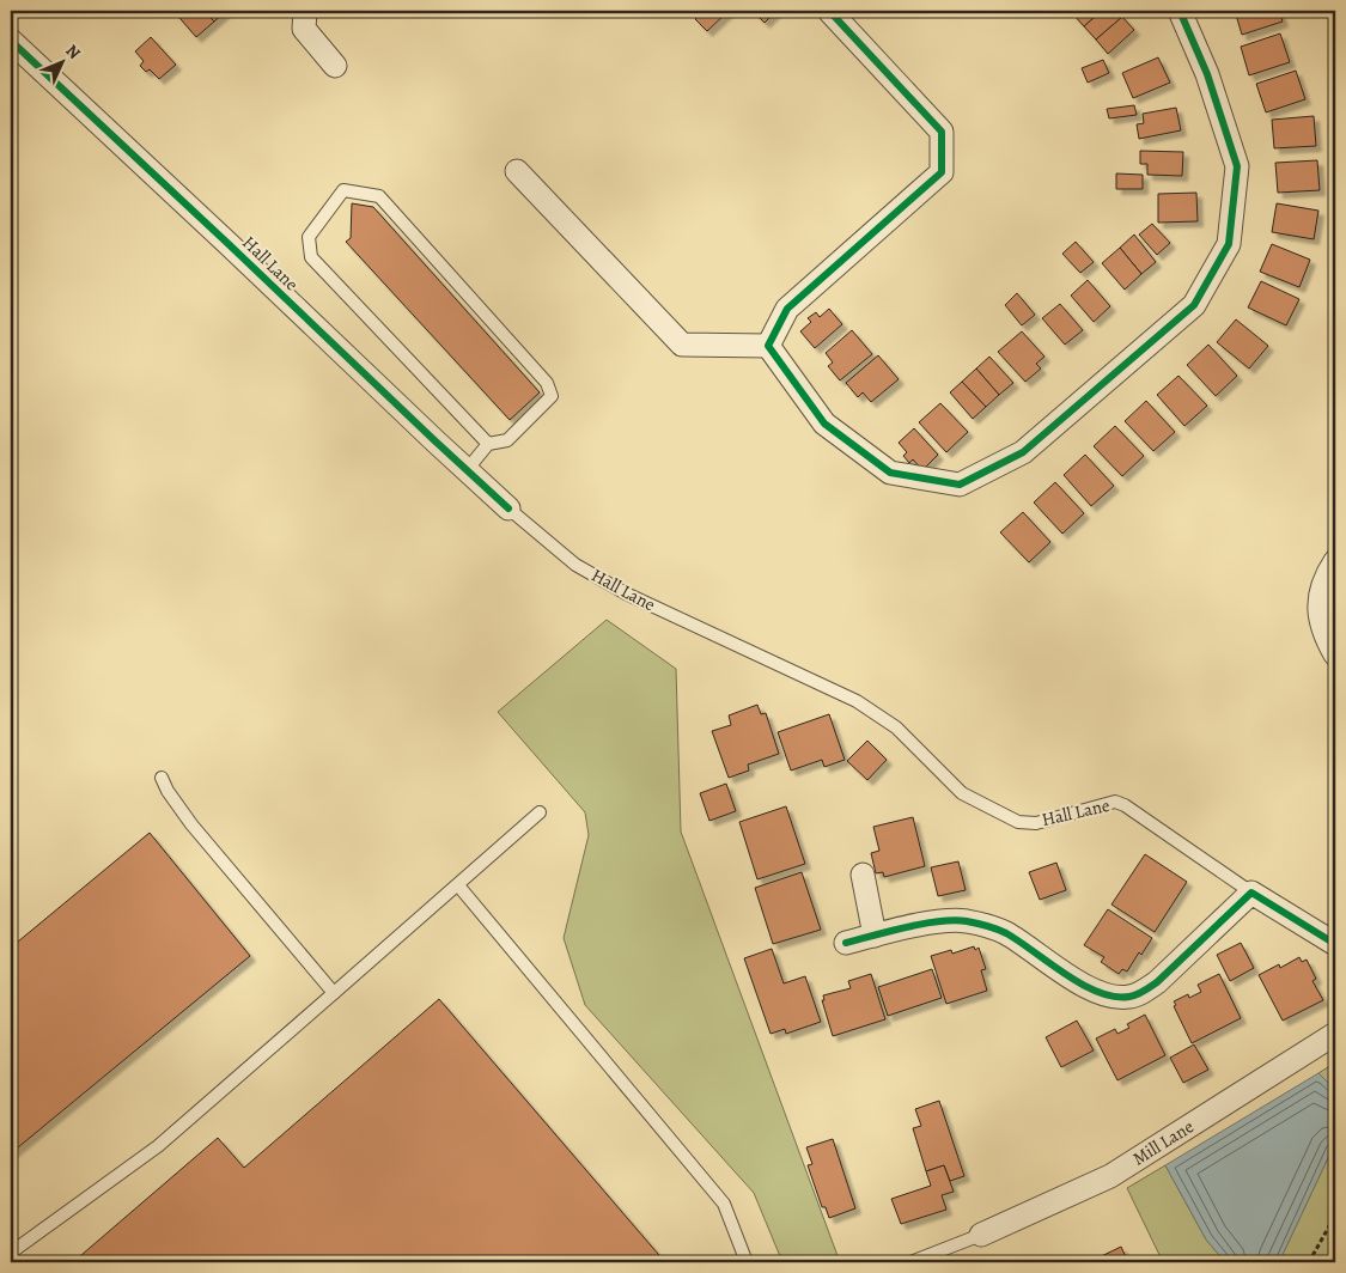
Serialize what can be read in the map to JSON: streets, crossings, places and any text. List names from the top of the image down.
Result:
{
  "streets": {
    "street": ["Hall Lane", "Mill Lane"]
  },
  "north": "top right"
}
